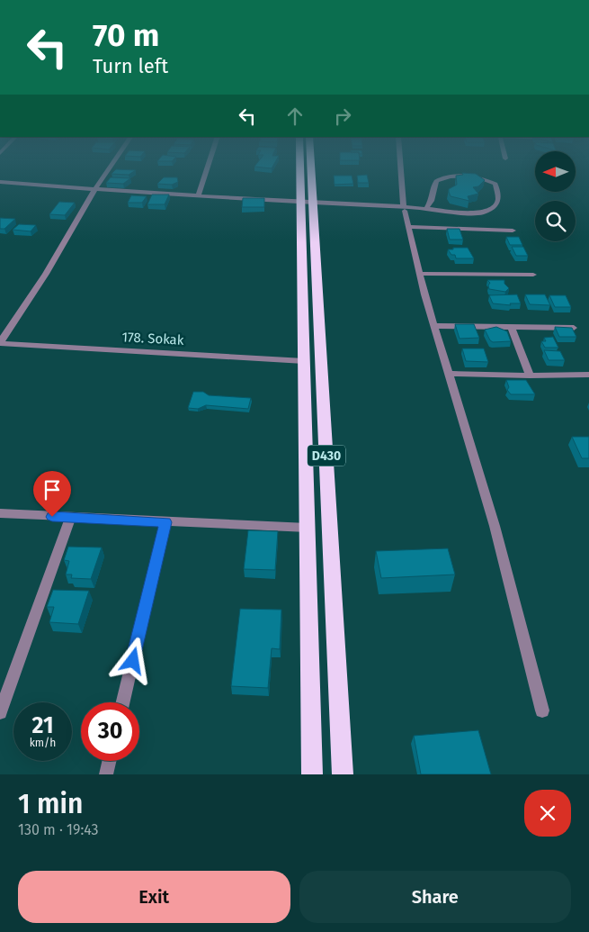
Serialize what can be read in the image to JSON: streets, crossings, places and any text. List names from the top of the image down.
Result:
{
  "streets": {
    "highway": ["D430"],
    "street": ["178. Sokak"]
  },
  "crossings": [
    ["178. Sokak", "D430"]
  ],
  "north": "left",
  "page": {
    "turn": ["70 m", "Turn left"],
    "speed": "21 km/h",
    "limit": "30",
    "heading": ["1 min", "130 m · 19:43"],
    "buttons": ["Exit", "Share"]
  }
}
